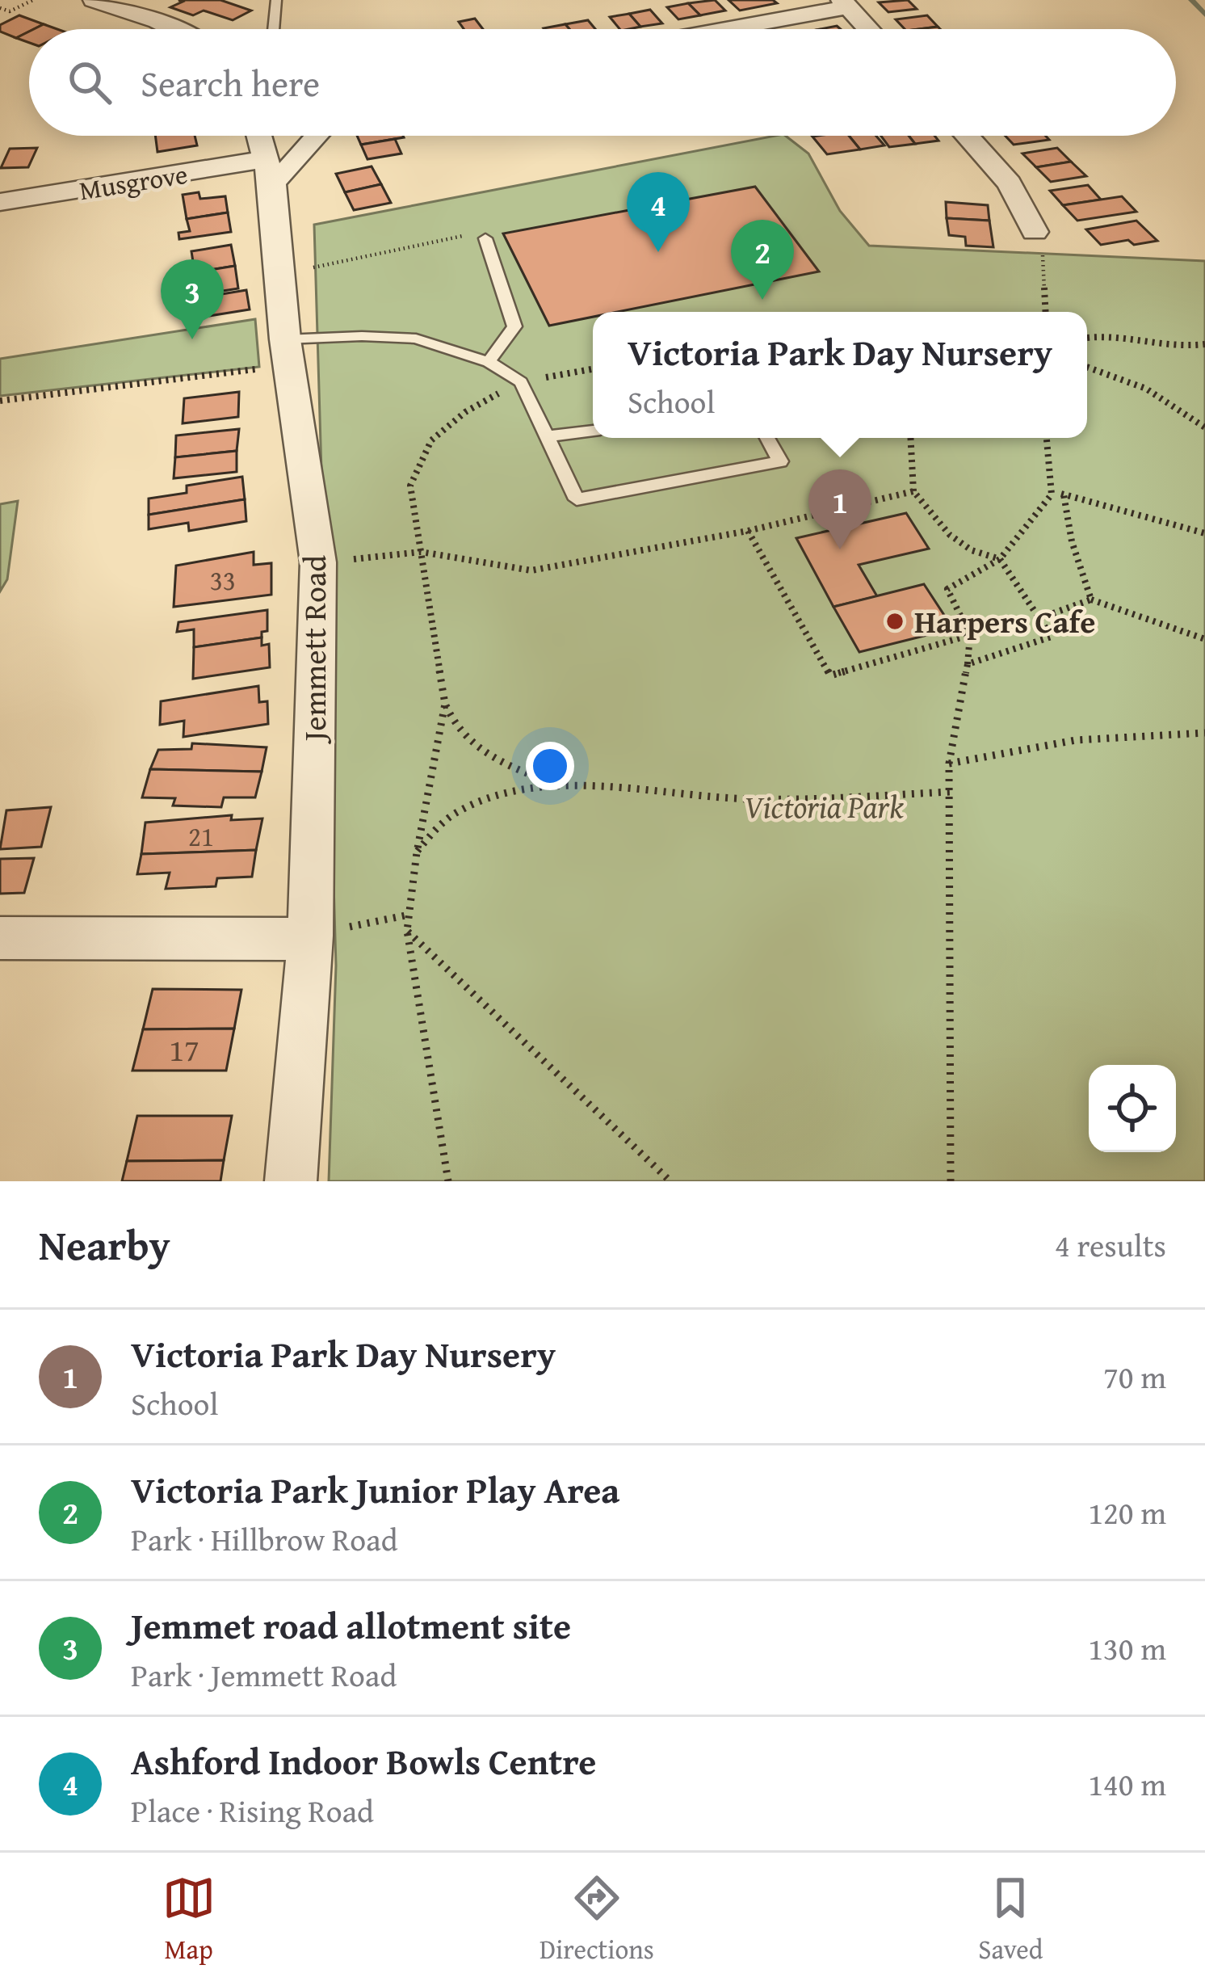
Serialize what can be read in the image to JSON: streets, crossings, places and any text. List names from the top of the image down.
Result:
{
  "streets": {
    "street": ["Musgrove", "Jemmett Road"]
  },
  "crossings": [
    ["Musgrove", "Jemmett Road"]
  ],
  "parks": ["Victoria Park"],
  "places": ["Harpers Cafe"],
  "house_numbers": ["33", "21", "17"],
  "page": {
    "search": "Search here",
    "pins": [
      "4",
      "2",
      "3",
      "1"
    ],
    "popup": ["Victoria Park Day Nursery", "School"],
    "heading": ["Nearby", "4 results"],
    "list": [
      {
        "mark": "1",
        "name": "Victoria Park Day Nursery",
        "note": "School",
        "value": "70 m"
      },
      {
        "mark": "2",
        "name": "Victoria Park Junior Play Area",
        "note": "Park · Hillbrow Road",
        "value": "120 m"
      },
      {
        "mark": "3",
        "name": "Jemmet road allotment site",
        "note": "Park · Jemmett Road",
        "value": "130 m"
      },
      {
        "mark": "4",
        "name": "Ashford Indoor Bowls Centre",
        "note": "Place · Rising Road",
        "value": "140 m"
      }
    ],
    "nav": ["Map", "Directions", "Saved"]
  }
}
